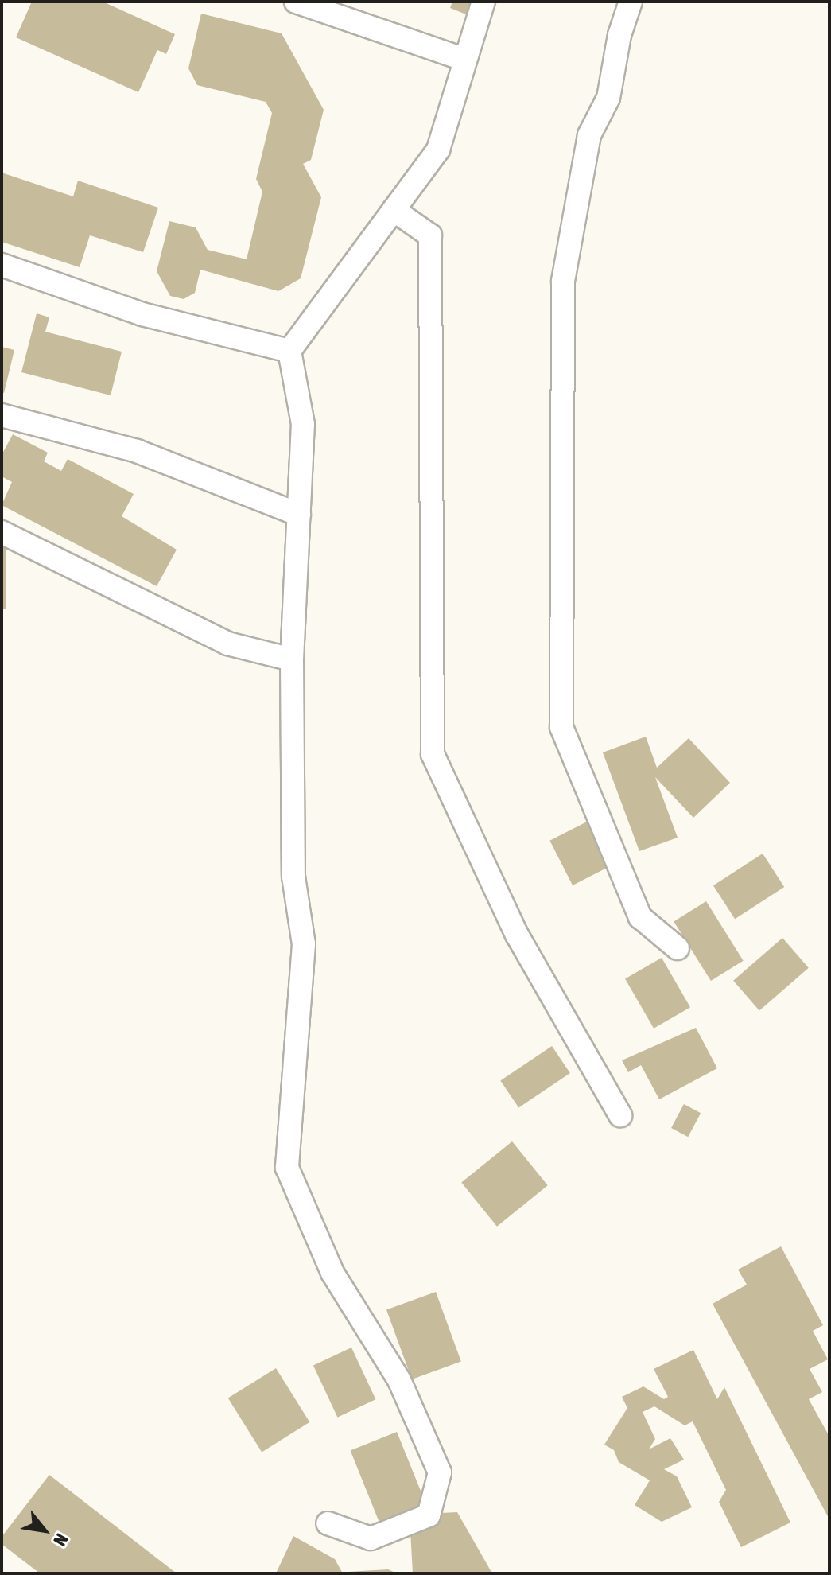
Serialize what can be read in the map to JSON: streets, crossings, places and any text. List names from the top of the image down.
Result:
{
  "north": "bottom right"
}
